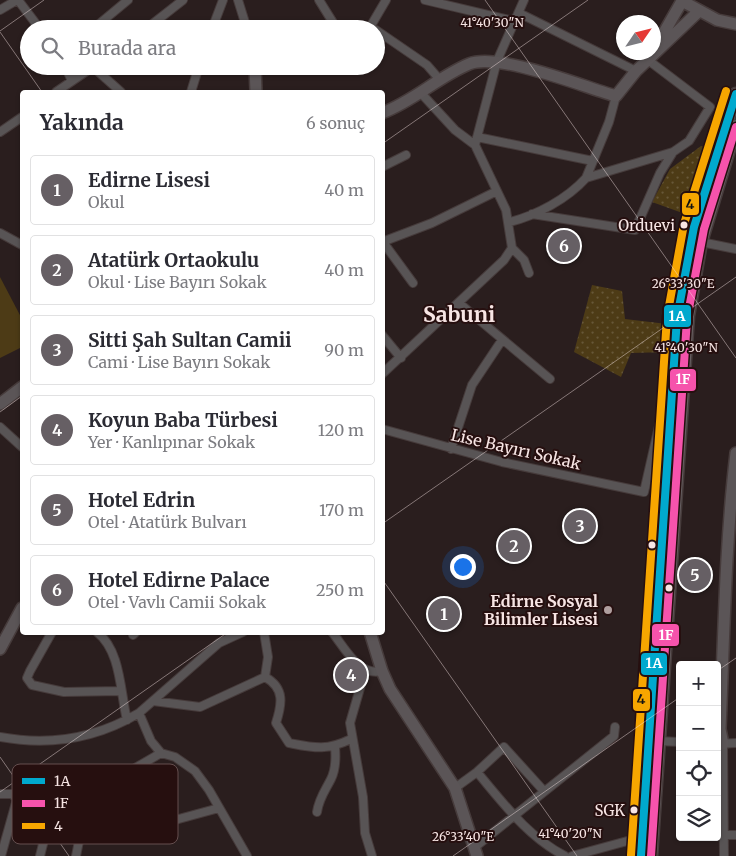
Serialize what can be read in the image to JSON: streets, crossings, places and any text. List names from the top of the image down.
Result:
{
  "streets": {
    "street": ["Lise Bayırı Sokak"]
  },
  "districts": ["Sabuni"],
  "places": ["Orduevi", "Edirne Sosyal Bilimler Lisesi", "SGK"],
  "lines": ["transit line 4", "transit line 1A", "transit line 1F"],
  "legend": ["1A", "1F", "4"],
  "north": "top right",
  "page": {
    "search": "Burada ara",
    "heading": ["Yakında", "6 sonuç"],
    "list": [
      {
        "mark": "1",
        "name": "Edirne Lisesi",
        "note": "Okul",
        "value": "40 m"
      },
      {
        "mark": "2",
        "name": "Atatürk Ortaokulu",
        "note": "Okul · Lise Bayırı Sokak",
        "value": "40 m"
      },
      {
        "mark": "3",
        "name": "Sitti Şah Sultan Camii",
        "note": "Cami · Lise Bayırı Sokak",
        "value": "90 m"
      },
      {
        "mark": "4",
        "name": "Koyun Baba Türbesi",
        "note": "Yer · Kanlıpınar Sokak",
        "value": "120 m"
      },
      {
        "mark": "5",
        "name": "Hotel Edrin",
        "note": "Otel · Atatürk Bulvarı",
        "value": "170 m"
      },
      {
        "mark": "6",
        "name": "Hotel Edirne Palace",
        "note": "Otel · Vavlı Camii Sokak",
        "value": "250 m"
      }
    ],
    "pins": [
      "6",
      "3",
      "2",
      "5",
      "1",
      "4"
    ],
    "map_buttons": ["+", "−"]
  },
  "coordinates": [
    "41°40'30\"N",
    "26°33'30\"E",
    "41°40'20\"N",
    "26°33'40\"E"
  ]
}
